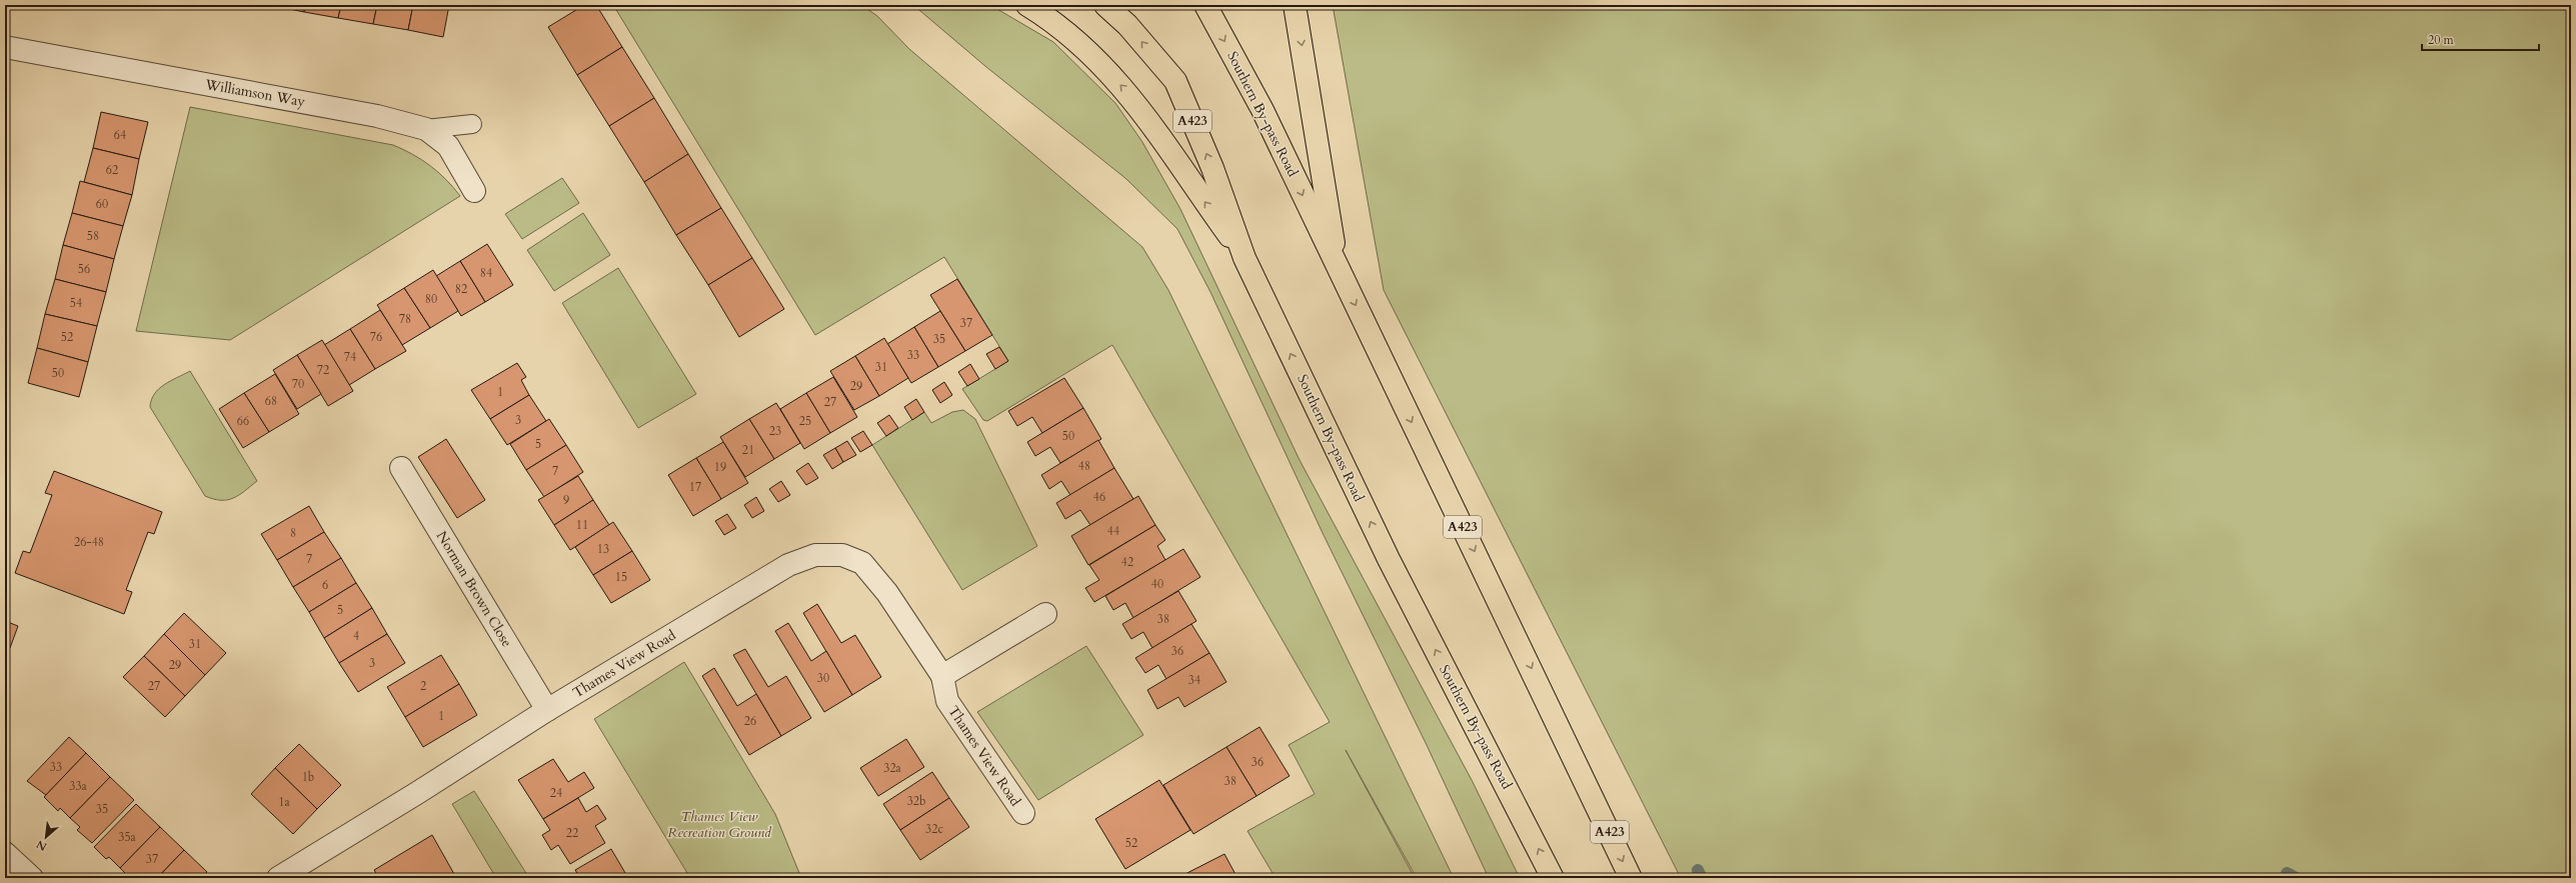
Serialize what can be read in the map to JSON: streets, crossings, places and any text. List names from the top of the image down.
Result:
{
  "streets": {
    "highway": ["Southern By-pass Road", "A423"],
    "street": ["Williamson Way", "Norman Brown Close", "Thames View Road"]
  },
  "crossings": [
    ["Norman Brown Close", "Thames View Road"]
  ],
  "parks": ["Thames View Recreation Ground"],
  "house_numbers": [
    "64",
    "62",
    "60",
    "58",
    "56",
    "84",
    "82",
    "80",
    "54",
    "78",
    "37",
    "52",
    "76",
    "35",
    "33",
    "74",
    "31",
    "72",
    "50",
    "70",
    "29",
    "1",
    "68",
    "27",
    "3",
    "66",
    "25",
    "23",
    "50",
    "5",
    "21",
    "48",
    "19",
    "7",
    "17",
    "46",
    "9",
    "11",
    "44",
    "8",
    "26-48",
    "13",
    "7",
    "42",
    "15",
    "40",
    "6",
    "5",
    "38",
    "4",
    "31",
    "36",
    "3",
    "29",
    "30",
    "34",
    "27",
    "2",
    "1",
    "26",
    "36",
    "33",
    "32a",
    "1b",
    "38",
    "33a",
    "24",
    "32b",
    "1a",
    "35",
    "32c",
    "22",
    "35a",
    "52",
    "37"
  ],
  "scale_bar": "20 m",
  "north": "bottom left"
}
